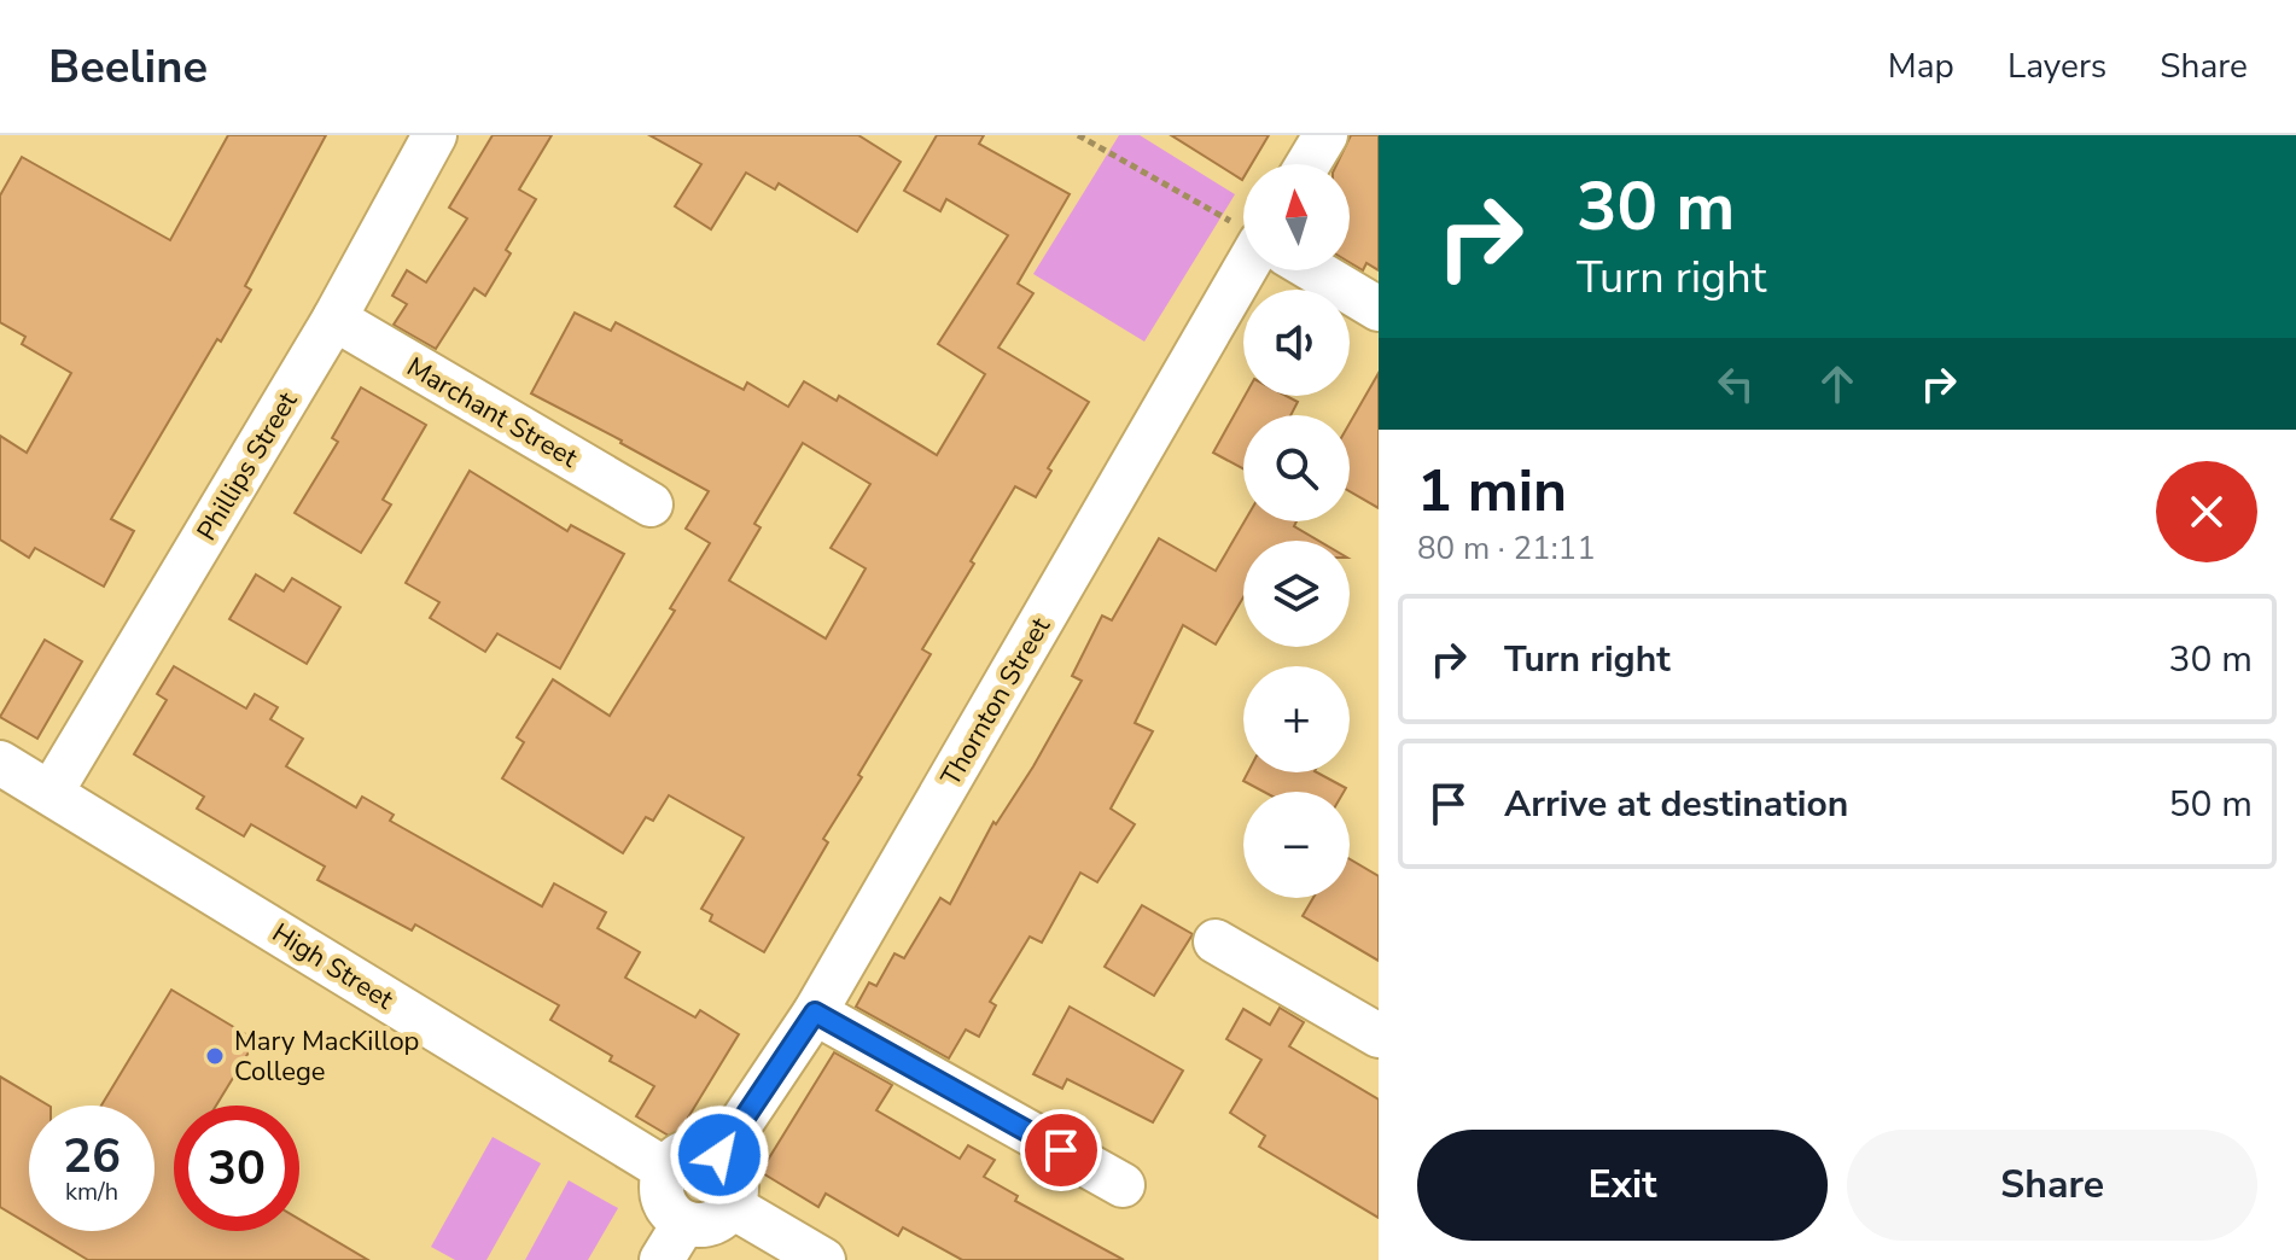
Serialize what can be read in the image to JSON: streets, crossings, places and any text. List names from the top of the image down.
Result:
{
  "streets": {
    "street": [
      "Marchant Street",
      "Phillips Street",
      "Thornton Street",
      "High Street"
    ]
  },
  "crossings": [
    ["Marchant Street", "Phillips Street"],
    ["Phillips Street", "High Street"],
    ["Thornton Street", "High Street"]
  ],
  "places": ["Mary MacKillop College"],
  "north": "top",
  "page": {
    "header": "Beeline",
    "nav": ["Map", "Layers", "Share"],
    "turn": ["30 m", "Turn right"],
    "map_buttons": ["+", "−"],
    "heading": ["1 min", "80 m · 21:11"],
    "list": [
      {
        "name": "Turn right",
        "value": "30 m"
      },
      {
        "name": "Arrive at destination",
        "value": "50 m"
      }
    ],
    "speed": "26 km/h",
    "limit": "30",
    "buttons": ["Exit", "Share"]
  }
}
